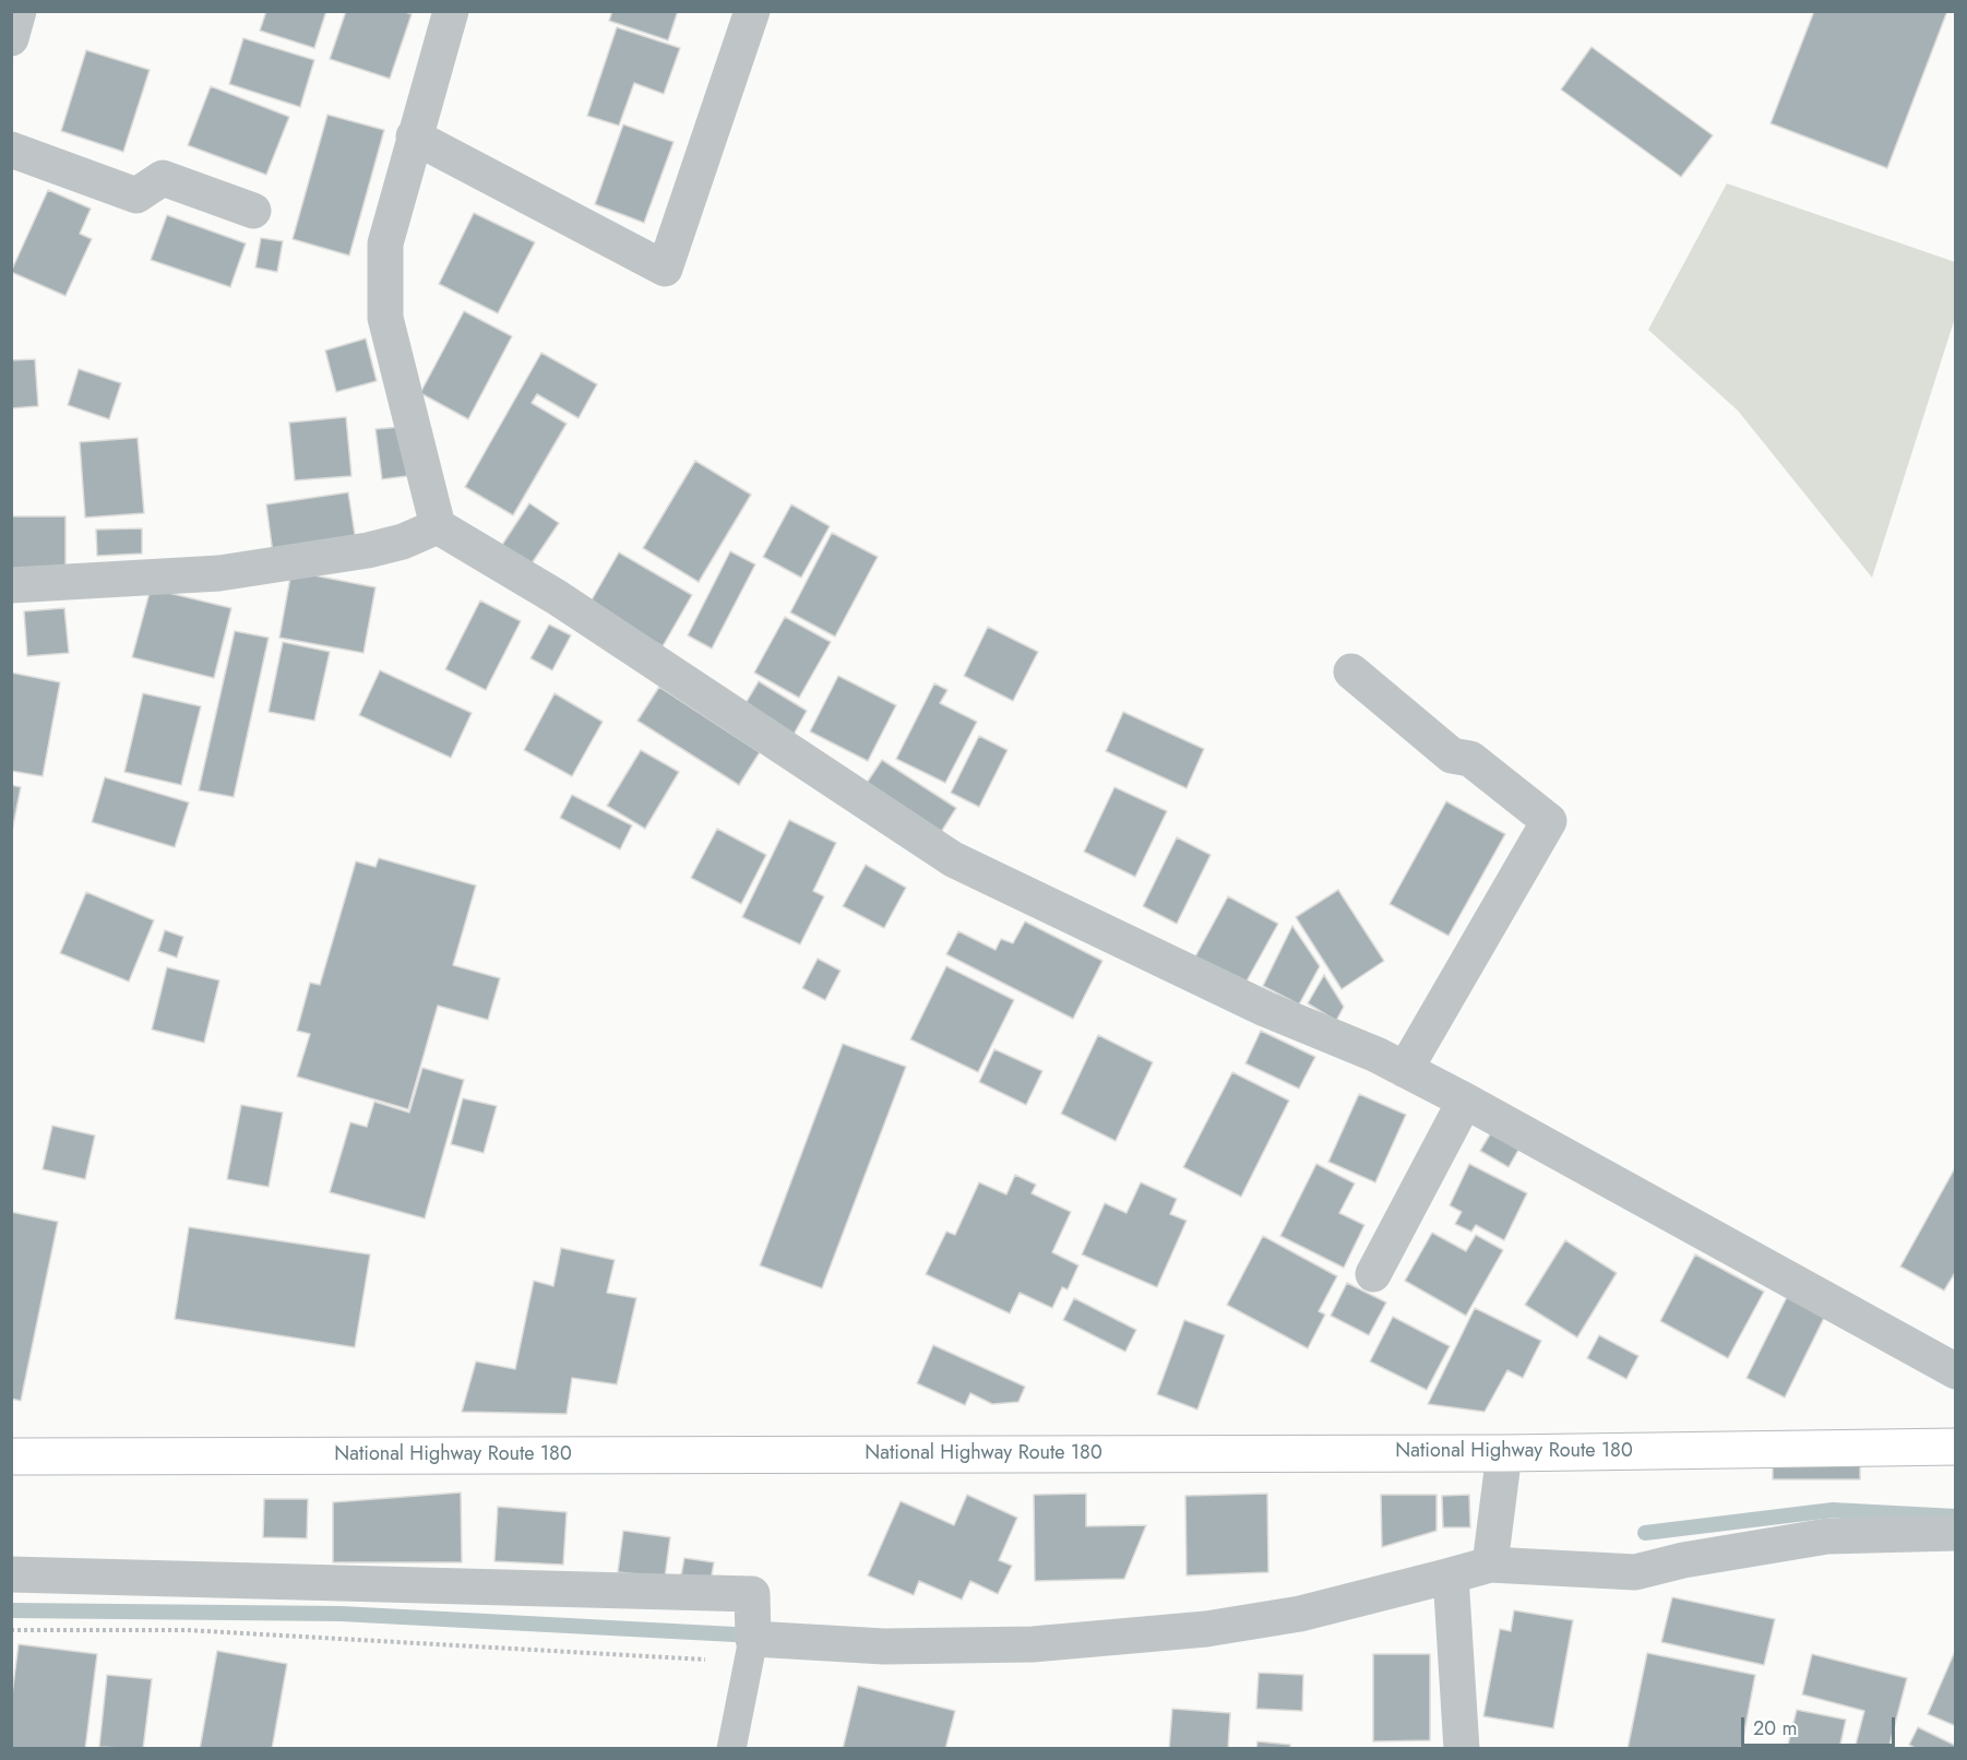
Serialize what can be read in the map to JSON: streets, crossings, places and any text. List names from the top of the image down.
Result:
{
  "streets": {
    "highway": ["National Highway Route 180"]
  },
  "scale_bar": "20 m"
}
